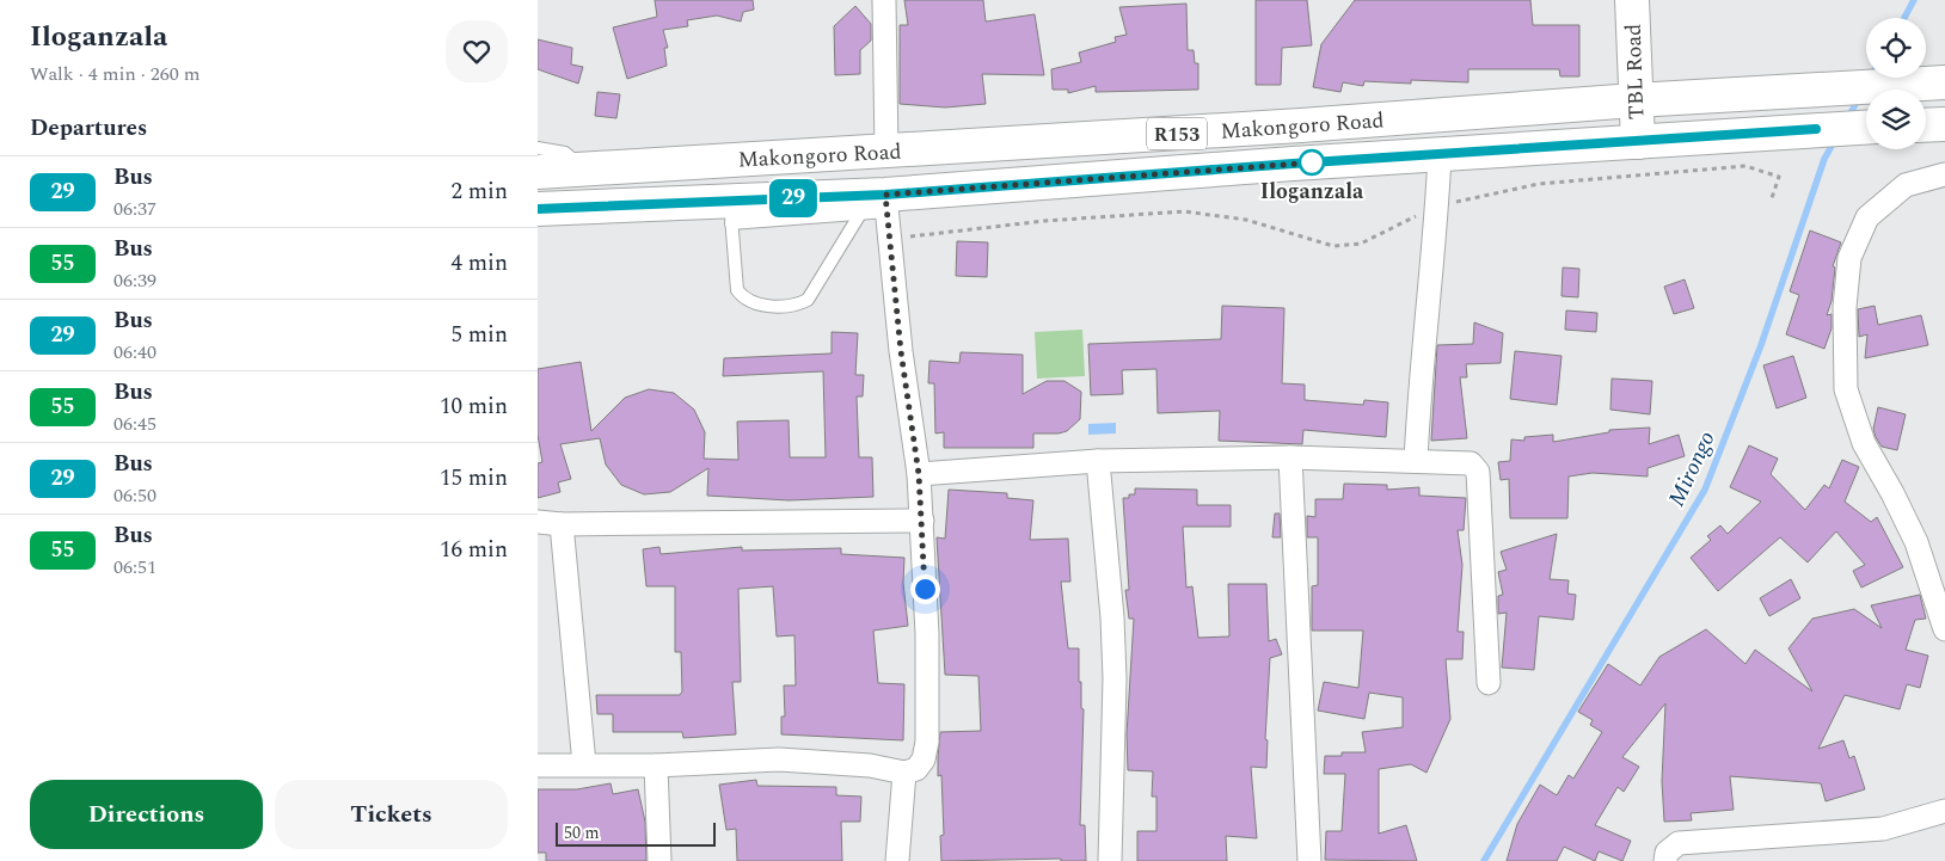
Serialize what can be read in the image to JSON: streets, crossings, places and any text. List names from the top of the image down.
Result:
{
  "streets": {
    "main road": ["TBL Road", "Makongoro Road", "R153"]
  },
  "crossings": [
    ["TBL Road", "Makongoro Road"]
  ],
  "water": ["Mirongo"],
  "places": ["Iloganzala"],
  "lines": ["bus line 29"],
  "scale_bar": "50 m",
  "page": {
    "heading": [
      ["Iloganzala", "Walk · 4 min · 260 m"],
      "Departures"
    ],
    "on_map": "29",
    "list": [
      {
        "mark": "29",
        "name": "Bus",
        "note": "06:37",
        "value": "2 min"
      },
      {
        "mark": "55",
        "name": "Bus",
        "note": "06:39",
        "value": "4 min"
      },
      {
        "mark": "29",
        "name": "Bus",
        "note": "06:40",
        "value": "5 min"
      },
      {
        "mark": "55",
        "name": "Bus",
        "note": "06:45",
        "value": "10 min"
      },
      {
        "mark": "29",
        "name": "Bus",
        "note": "06:50",
        "value": "15 min"
      },
      {
        "mark": "55",
        "name": "Bus",
        "note": "06:51",
        "value": "16 min"
      }
    ],
    "buttons": ["Directions", "Tickets"],
    "scale": "50 m"
  }
}
